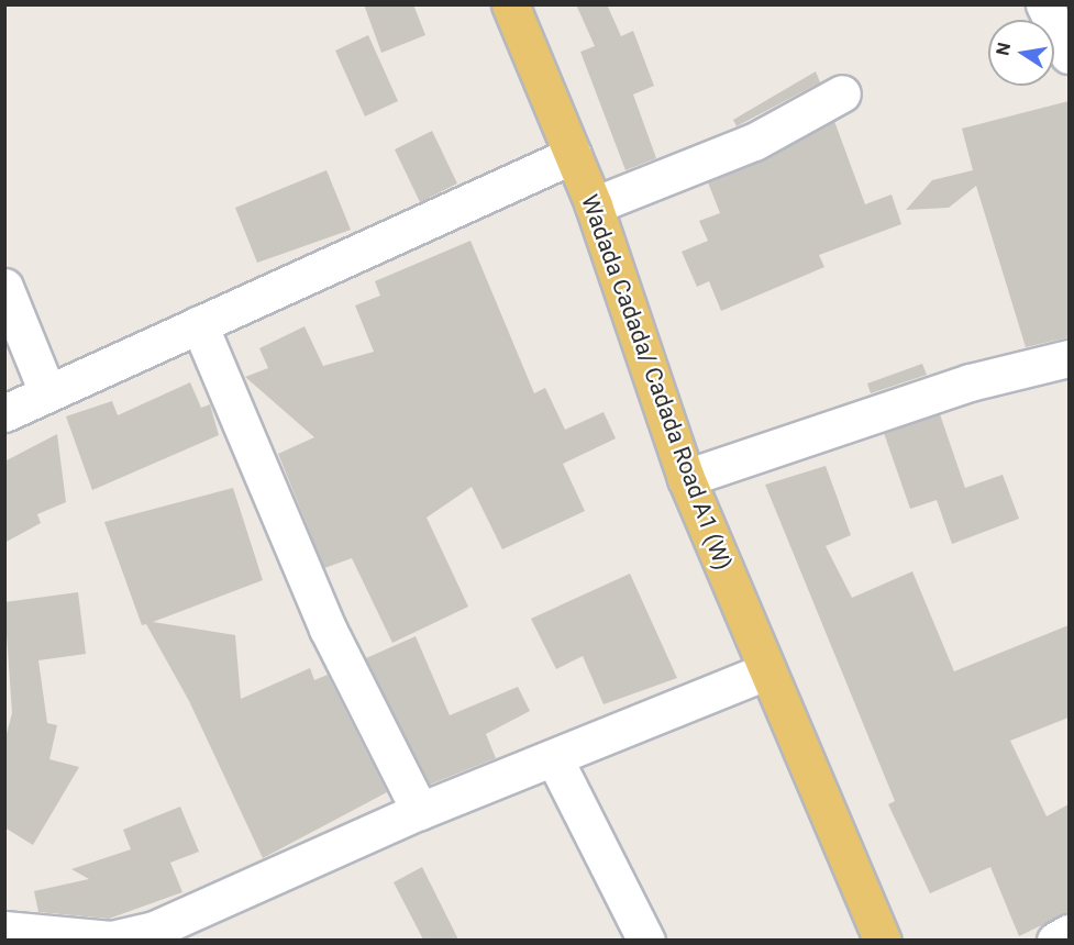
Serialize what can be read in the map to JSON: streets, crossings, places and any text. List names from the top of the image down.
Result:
{
  "streets": {
    "main road": ["Wadada Cadada/ Cadada Road A1 (W)"]
  },
  "north": "left"
}
